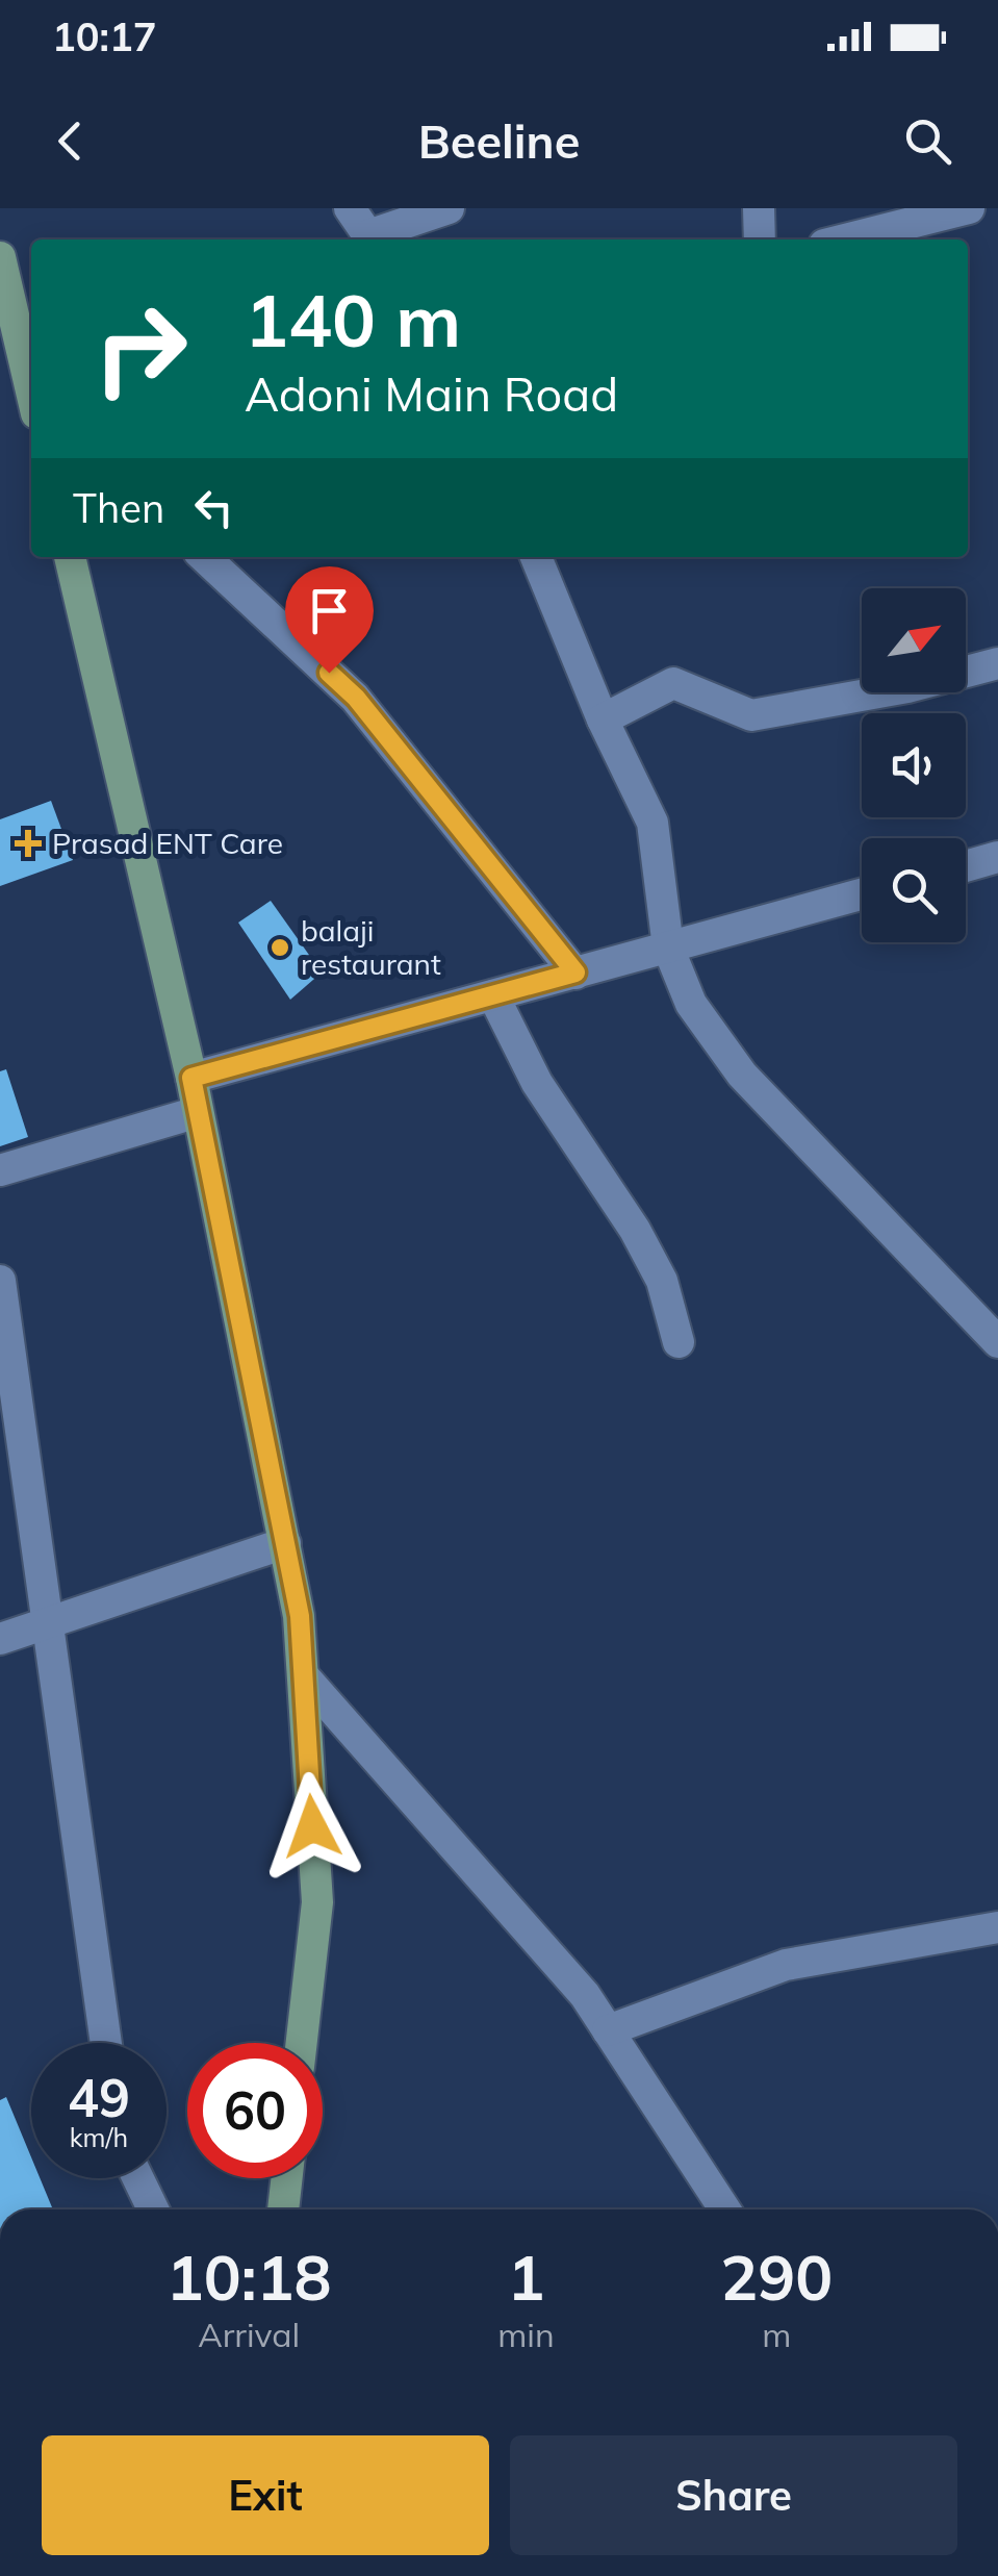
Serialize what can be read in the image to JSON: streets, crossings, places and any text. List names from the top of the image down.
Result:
{
  "places": {
    "health": ["Prasad ENT Care"],
    "other": ["balaji restaurant"]
  },
  "north": "top right",
  "page": {
    "status": "10:17",
    "header": "Beeline",
    "turn": ["140 m", "Adoni Main Road"],
    "then": "Then",
    "speed": "49 km/h",
    "limit": "60",
    "eta": [
      "10:18",
      "Arrival",
      "1",
      "min",
      "290",
      "m"
    ],
    "buttons": ["Exit", "Share"]
  }
}
